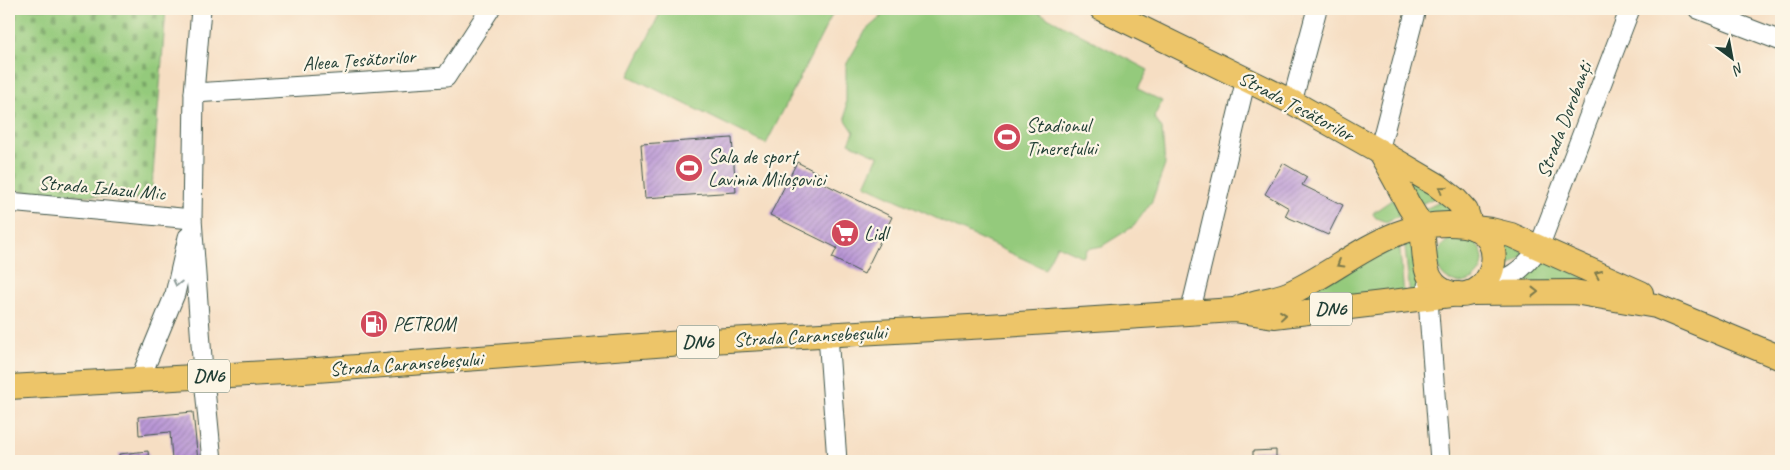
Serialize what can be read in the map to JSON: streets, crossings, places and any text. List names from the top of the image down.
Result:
{
  "streets": {
    "main road": ["Strada Țesătorilor", "DN6", "Strada Caransebeșului"],
    "street": ["Aleea Țesătorilor", "Strada Dorobanți", "Strada Izlazul Mic"]
  },
  "crossings": [
    ["Strada Țesătorilor", "Strada Dorobanți"],
    ["Strada Țesătorilor", "DN6"],
    ["Strada Țesătorilor", "Strada Caransebeșului"],
    ["Strada Dorobanți", "DN6"],
    ["Strada Dorobanți", "Strada Caransebeșului"],
    ["DN6", "Strada Caransebeșului"]
  ],
  "places": {
    "sports": ["Stadionul Tineretului", "Sala de sport Lavinia Miloșovici"],
    "supermarket": ["Lidl"],
    "fuel station": ["PETROM"]
  },
  "north": "bottom right"
}
